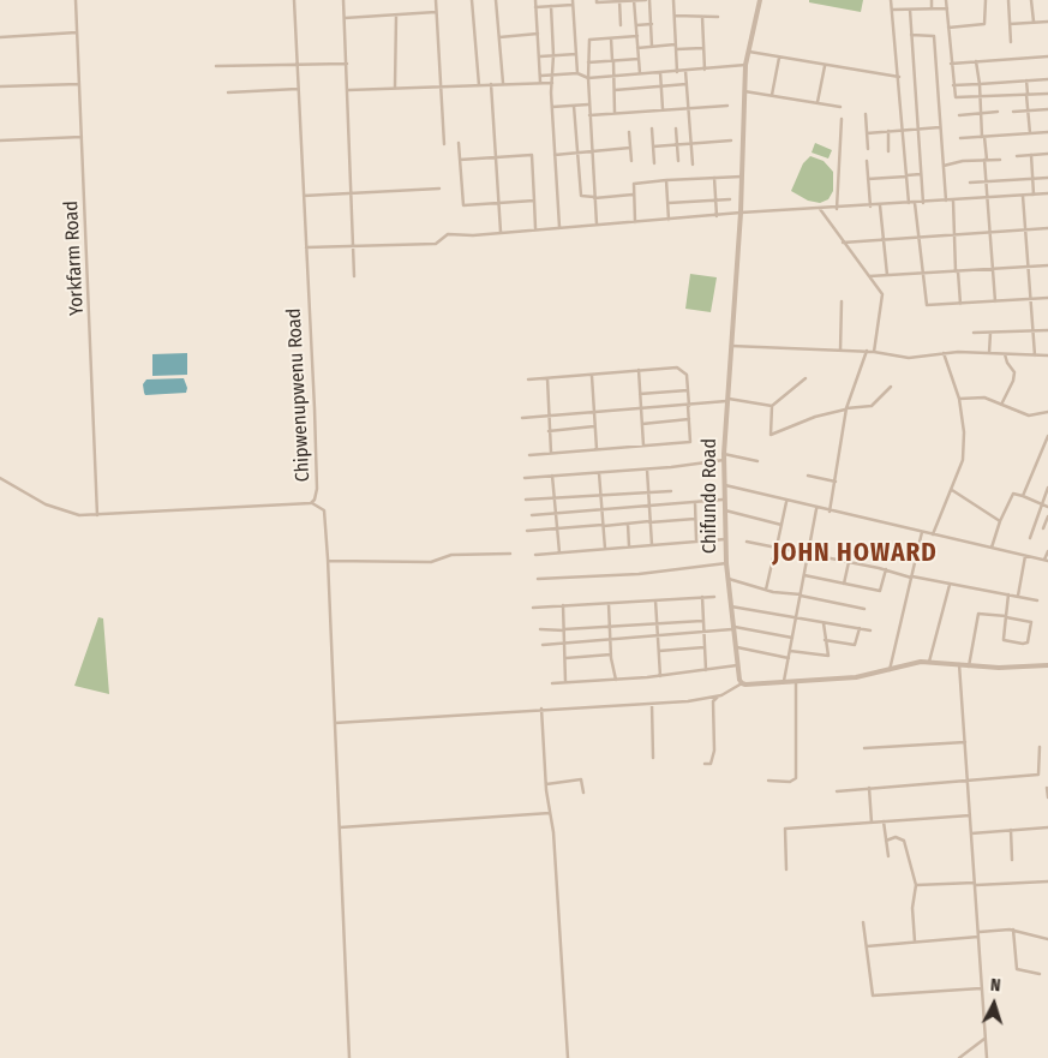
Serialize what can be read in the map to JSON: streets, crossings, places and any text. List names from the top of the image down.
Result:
{
  "streets": {
    "street": ["Yorkfarm Road", "Chipwenupwenu Road", "Chifundo Road"]
  },
  "crossings": [
    ["Yorkfarm Road", "Chipwenupwenu Road"]
  ],
  "districts": ["JOHN HOWARD"],
  "north": "top"
}
